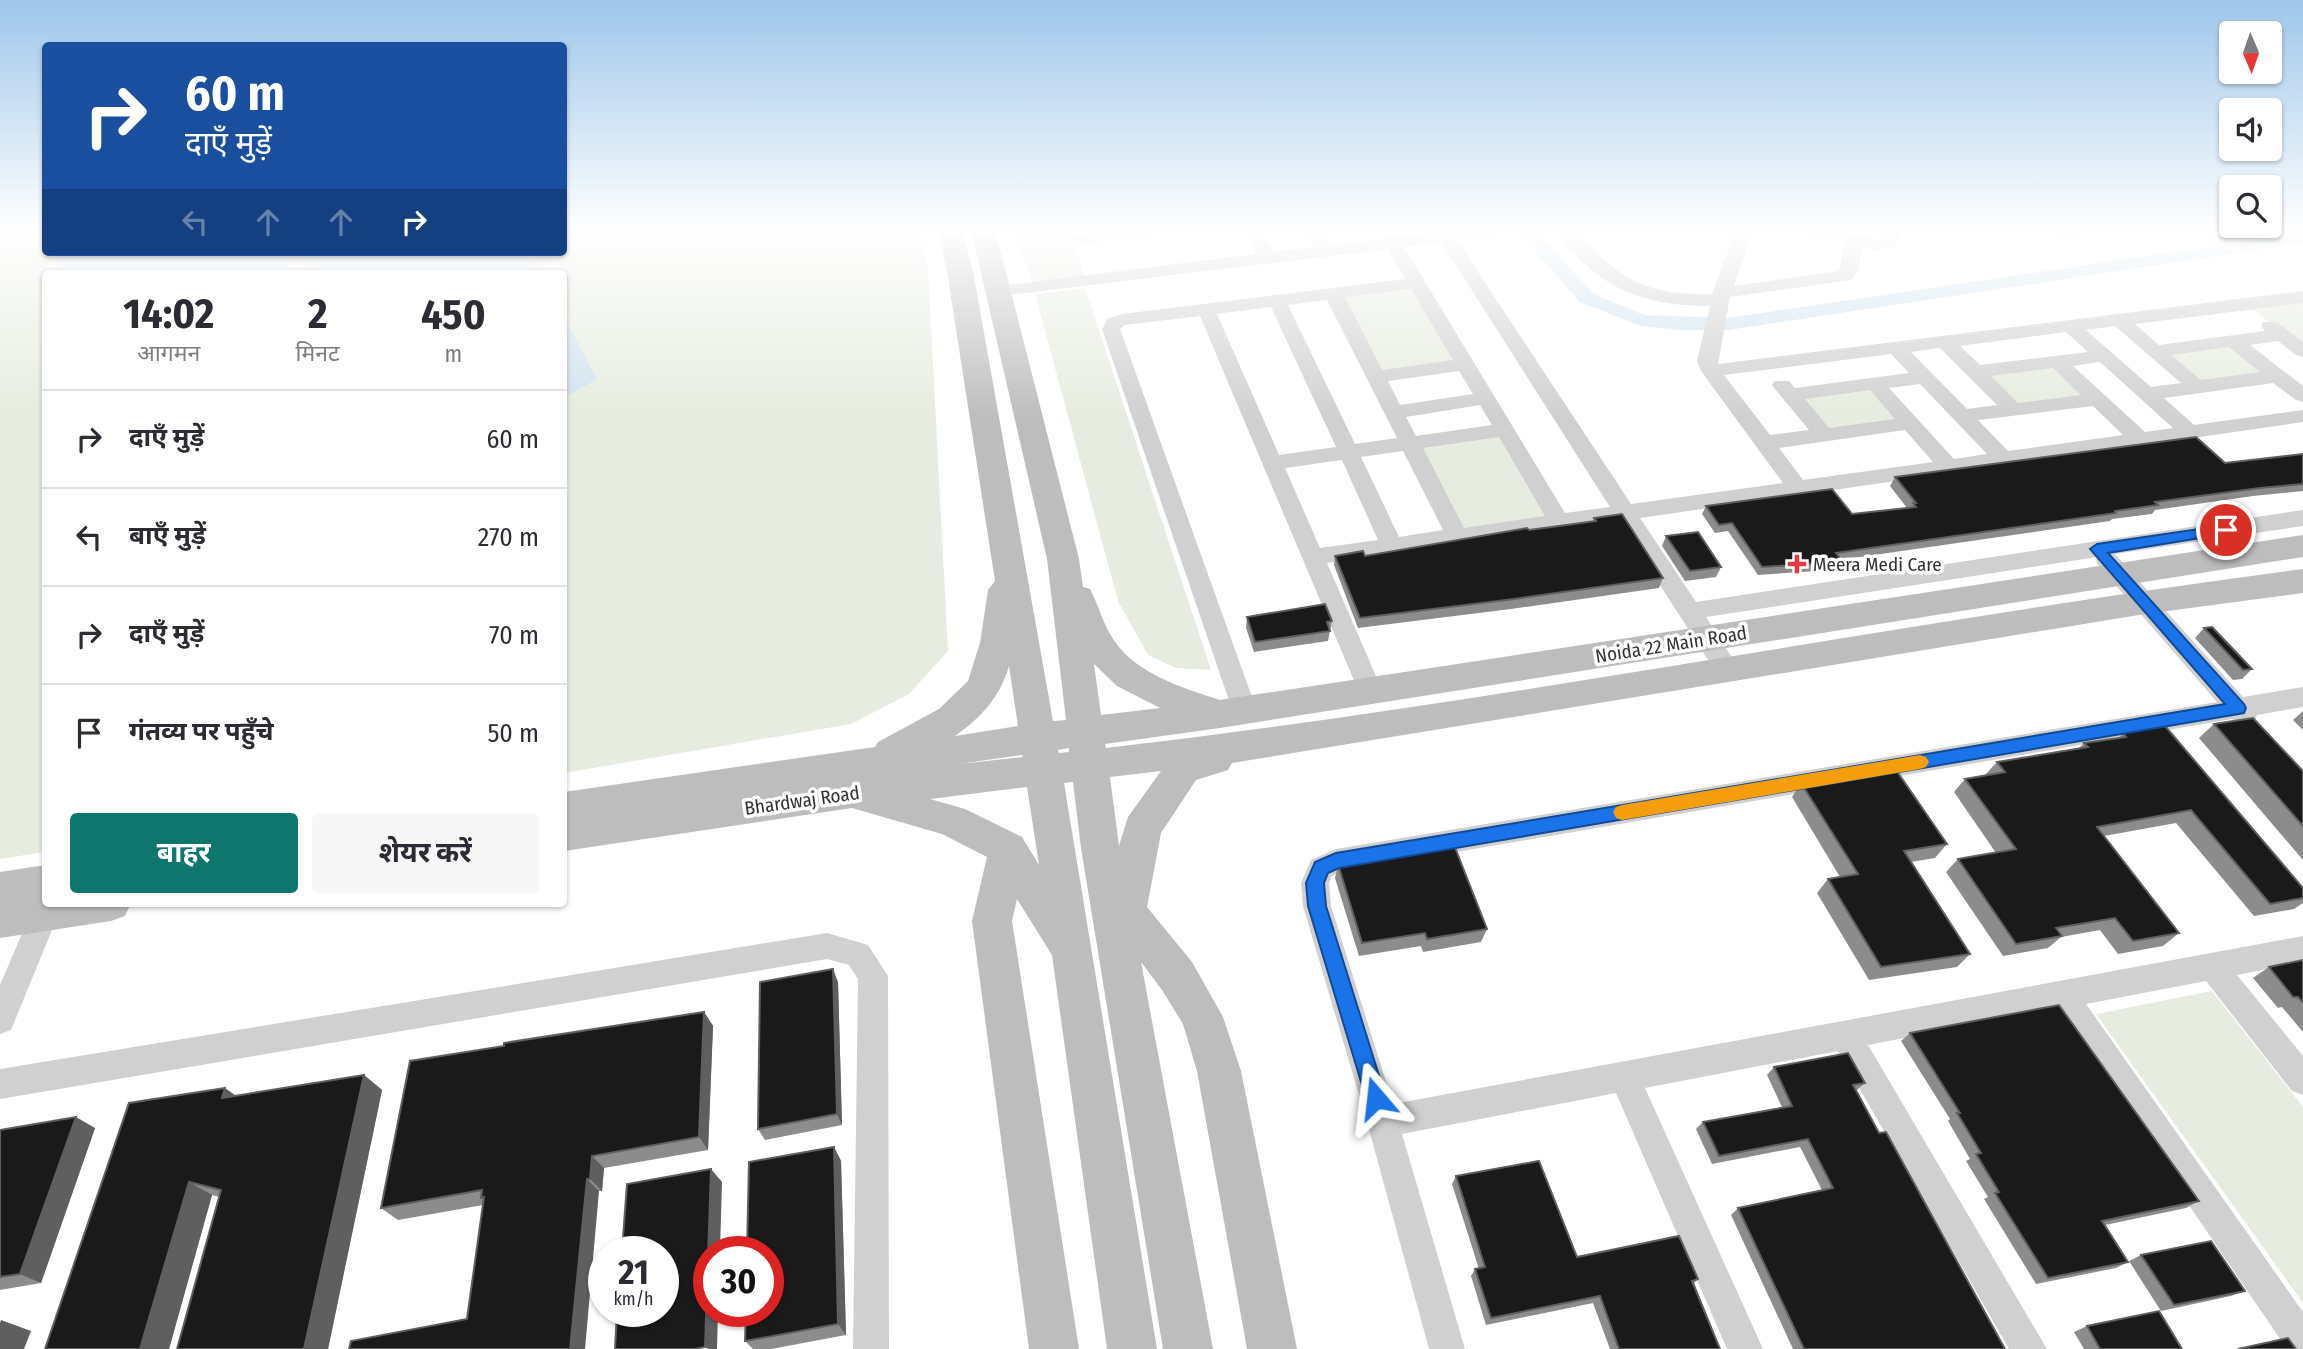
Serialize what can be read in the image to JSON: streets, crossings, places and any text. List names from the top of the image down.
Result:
{
  "streets": {
    "street": ["Noida 22 Main Road", "Bhardwaj Road"]
  },
  "crossings": [
    ["Noida 22 Main Road", "Bhardwaj Road"]
  ],
  "places": {
    "health": ["Meera Medi Care"]
  },
  "north": "bottom",
  "page": {
    "turn": ["60 m", "दाएँ मुड़ें"],
    "eta": [
      "14:02",
      "आगमन",
      "2",
      "मिनट",
      "450",
      "m"
    ],
    "list": [
      {
        "name": "दाएँ मुड़ें",
        "value": "60 m"
      },
      {
        "name": "बाएँ मुड़ें",
        "value": "270 m"
      },
      {
        "name": "दाएँ मुड़ें",
        "value": "70 m"
      },
      {
        "name": "गंतव्य पर पहुँचे",
        "value": "50 m"
      }
    ],
    "buttons": ["बाहर", "शेयर करें"],
    "speed": "21 km/h",
    "limit": "30"
  }
}
